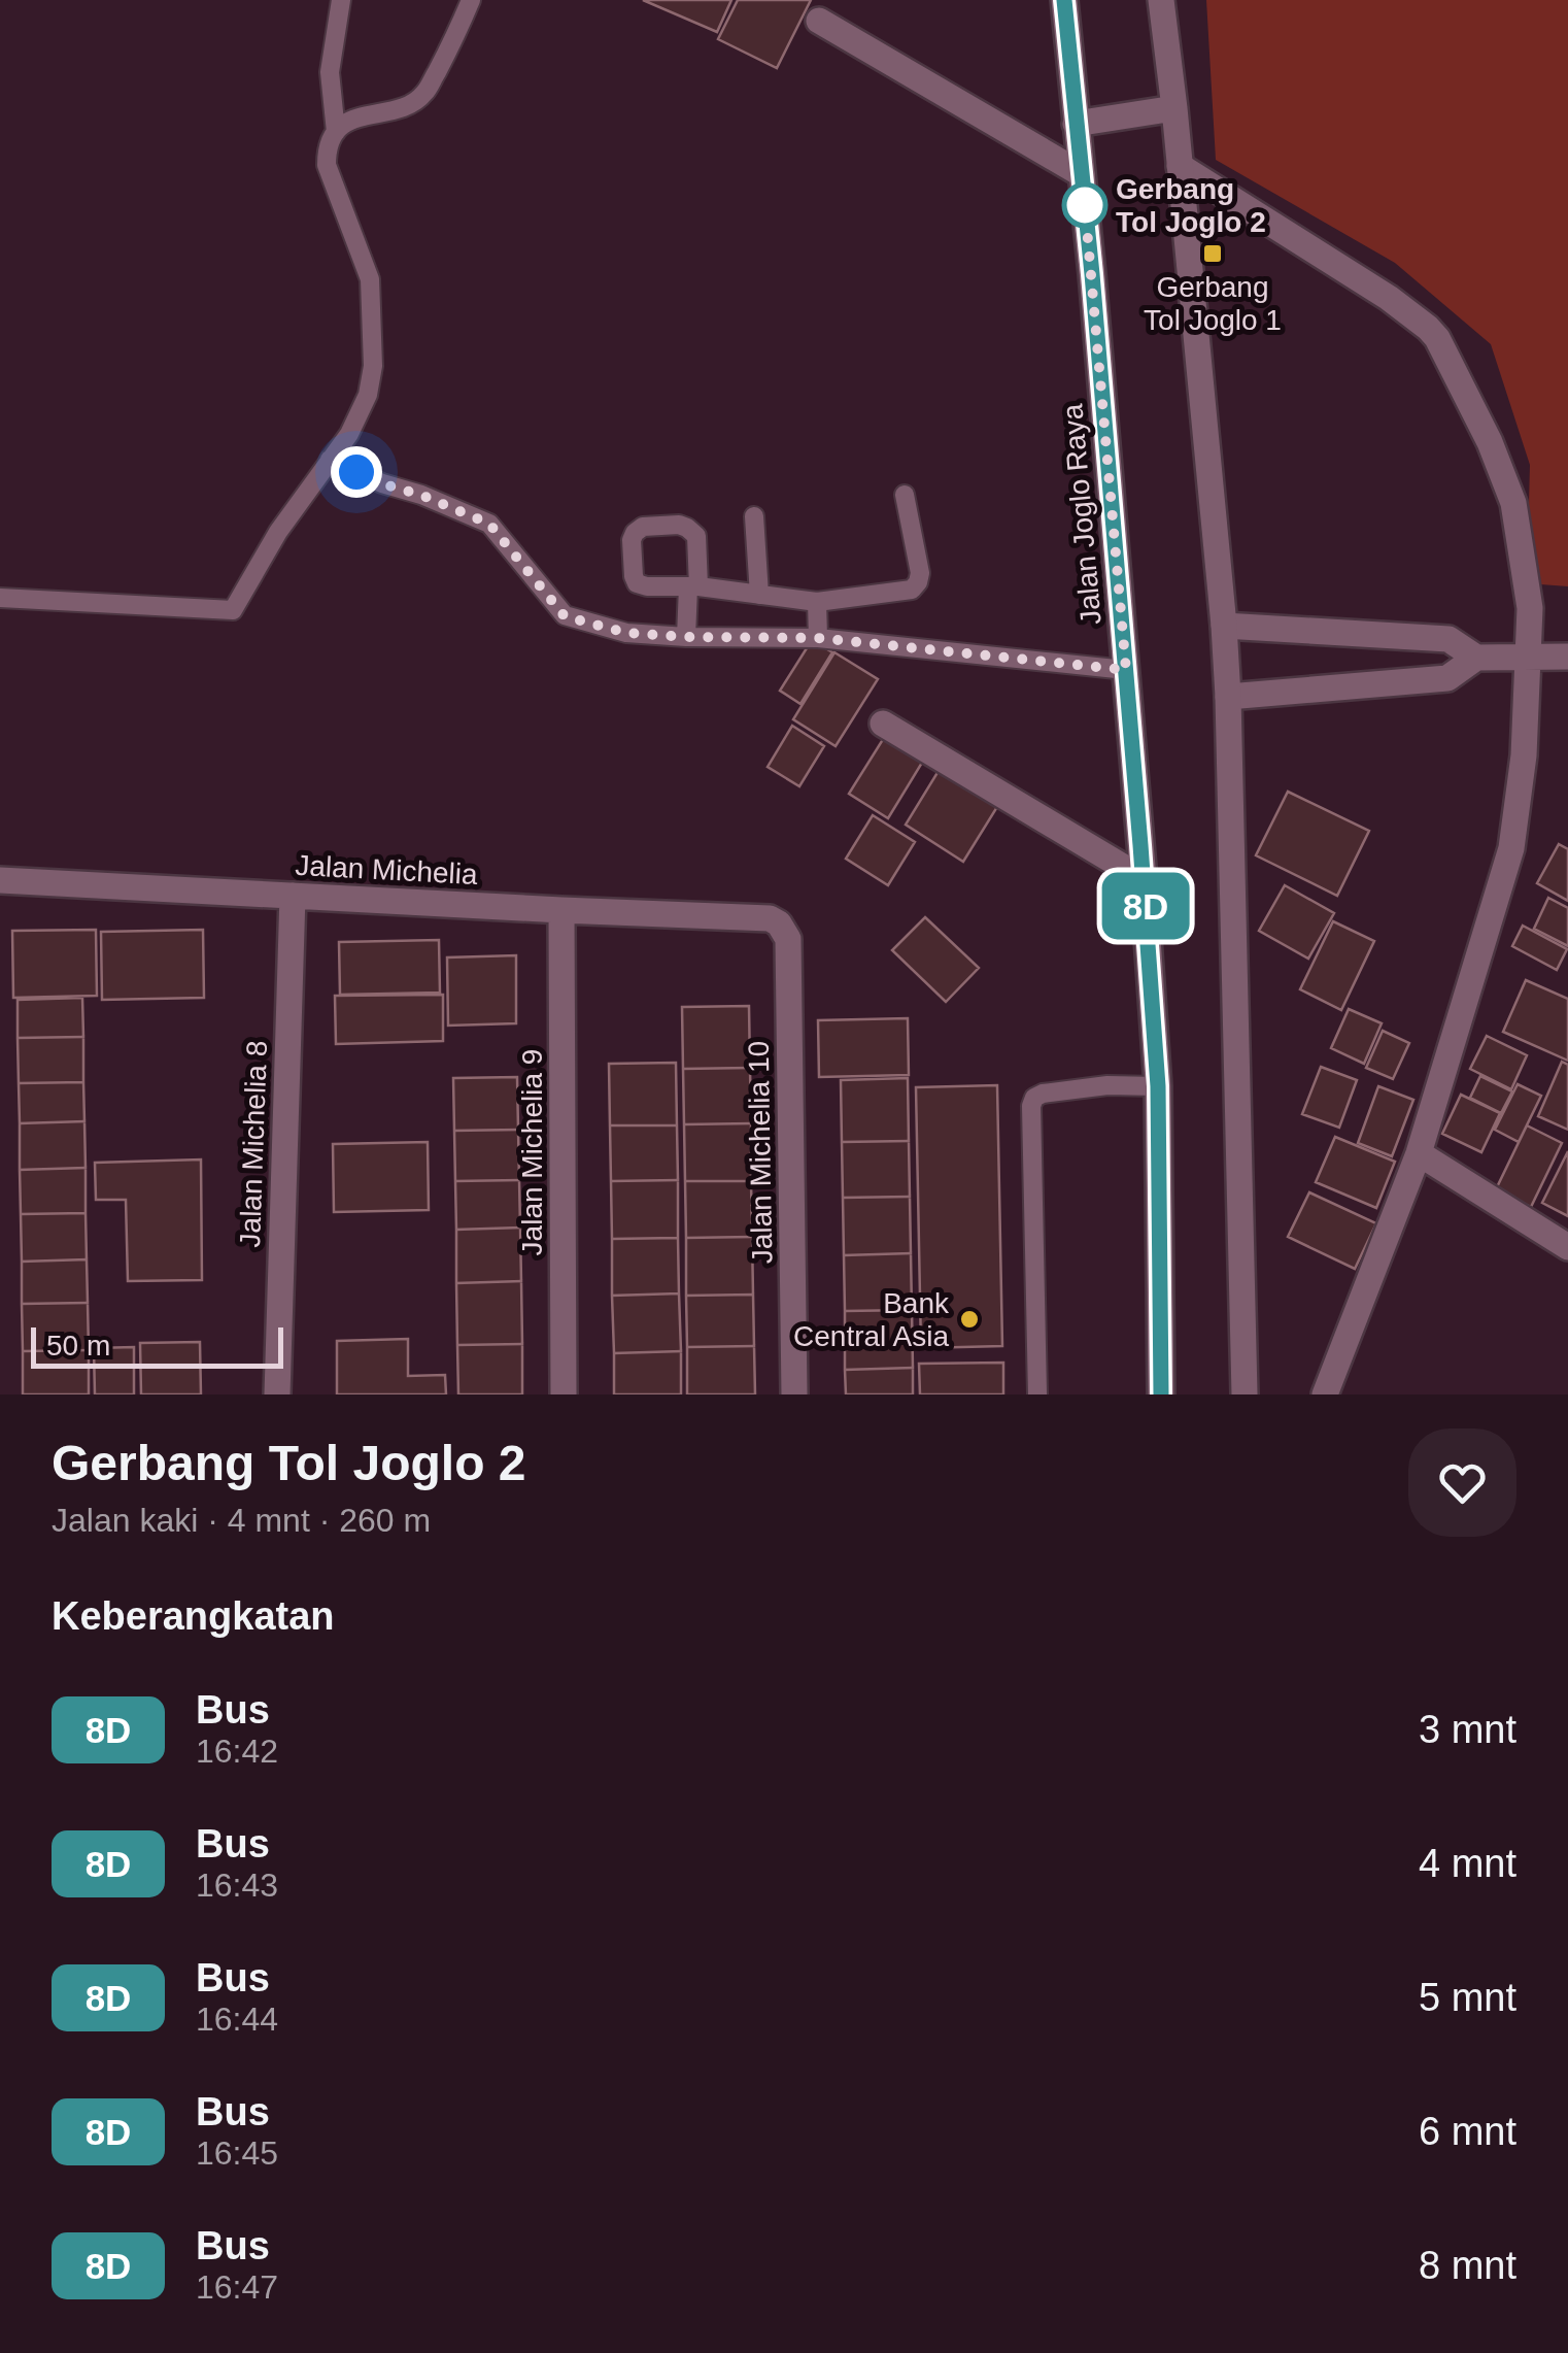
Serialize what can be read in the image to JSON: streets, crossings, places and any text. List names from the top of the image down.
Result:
{
  "streets": {
    "street": [
      "Jalan Joglo Raya",
      "Jalan Michelia",
      "Jalan Michelia 8",
      "Jalan Michelia 9",
      "Jalan Michelia 10"
    ]
  },
  "crossings": [
    ["Jalan Michelia", "Jalan Michelia 8"],
    ["Jalan Michelia", "Jalan Michelia 9"],
    ["Jalan Michelia", "Jalan Michelia 10"]
  ],
  "places": {
    "other": ["Gerbang Tol Joglo 2", "Bank Central Asia"],
    "transit": ["Gerbang Tol Joglo 1"]
  },
  "lines": ["bus line 8D"],
  "scale_bar": "50 m",
  "page": {
    "on_map": "8D",
    "scale": "50 m",
    "heading": [
      ["Gerbang Tol Joglo 2", "Jalan kaki · 4 mnt · 260 m"],
      "Keberangkatan"
    ],
    "list": [
      {
        "mark": "8D",
        "name": "Bus",
        "note": "16:42",
        "value": "3 mnt"
      },
      {
        "mark": "8D",
        "name": "Bus",
        "note": "16:43",
        "value": "4 mnt"
      },
      {
        "mark": "8D",
        "name": "Bus",
        "note": "16:44",
        "value": "5 mnt"
      },
      {
        "mark": "8D",
        "name": "Bus",
        "note": "16:45",
        "value": "6 mnt"
      },
      {
        "mark": "8D",
        "name": "Bus",
        "note": "16:47",
        "value": "8 mnt"
      }
    ]
  }
}
